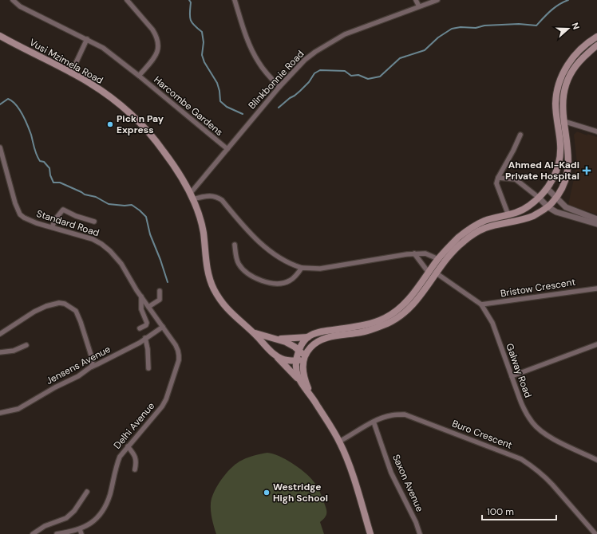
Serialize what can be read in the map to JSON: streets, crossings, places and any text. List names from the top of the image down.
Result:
{
  "streets": {
    "main road": ["Vusi Mzimela Road"],
    "street": [
      "Blinkbonnie Road",
      "Harcombe Gardens",
      "Standard Road",
      "Bristow Crescent",
      "Jensens Avenue",
      "Galway Road",
      "Delhi Avenue",
      "Buro Crescent",
      "Saxon Avenue"
    ]
  },
  "crossings": [
    ["Vusi Mzimela Road", "Blinkbonnie Road"],
    ["Blinkbonnie Road", "Harcombe Gardens"],
    ["Standard Road", "Jensens Avenue"],
    ["Standard Road", "Delhi Avenue"],
    ["Bristow Crescent", "Galway Road"],
    ["Buro Crescent", "Saxon Avenue"]
  ],
  "places": {
    "other": ["Pick n Pay Express", "Westridge High School"],
    "health": ["Ahmed Al-Kadi Private Hospital"]
  },
  "scale_bar": "100 m",
  "north": "right"
}
